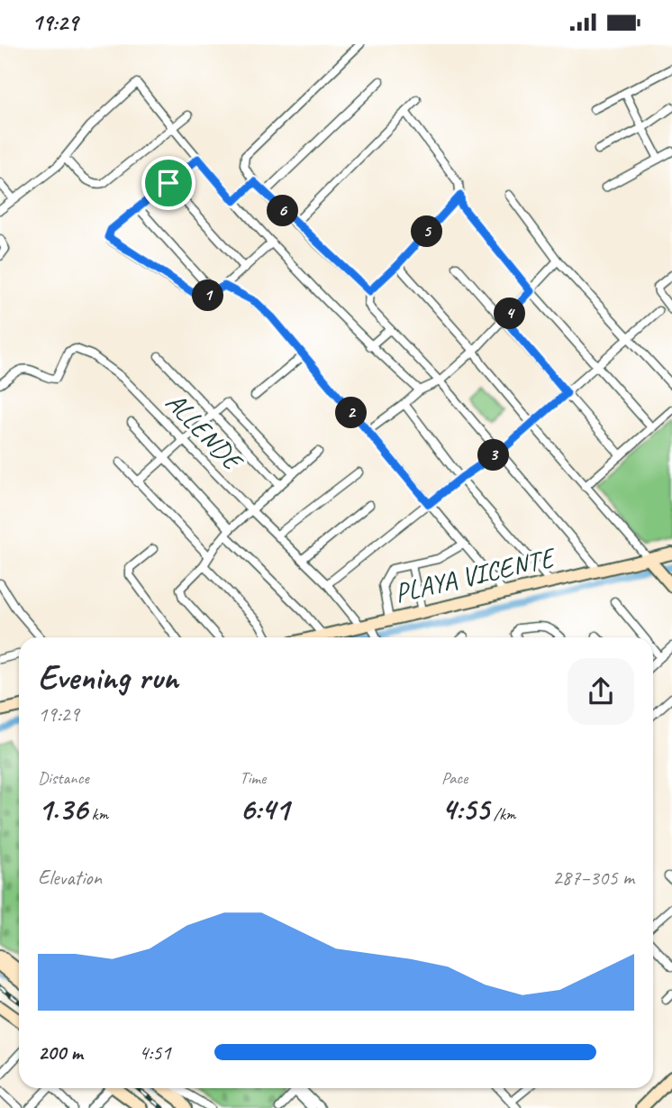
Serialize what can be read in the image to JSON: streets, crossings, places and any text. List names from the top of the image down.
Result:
{
  "streets": {
    "main road": ["PLAYA VICENTE"],
    "street": ["ALLENDE"]
  },
  "crossings": [
    ["ALLENDE", "PLAYA VICENTE"]
  ],
  "page": {
    "status": "19:29",
    "pins": [
      "6",
      "5",
      "1",
      "4",
      "2",
      "3"
    ],
    "heading": ["Evening run", "19:29"],
    "stats": [
      ["Distance", "1.36 km"],
      ["Time", "6:41"],
      ["Pace", "4:55 /km"]
    ],
    "chart": ["Elevation", "287–305 m"],
    "list": [
      {
        "name": "200 m",
        "note": "4:51"
      }
    ]
  }
}
